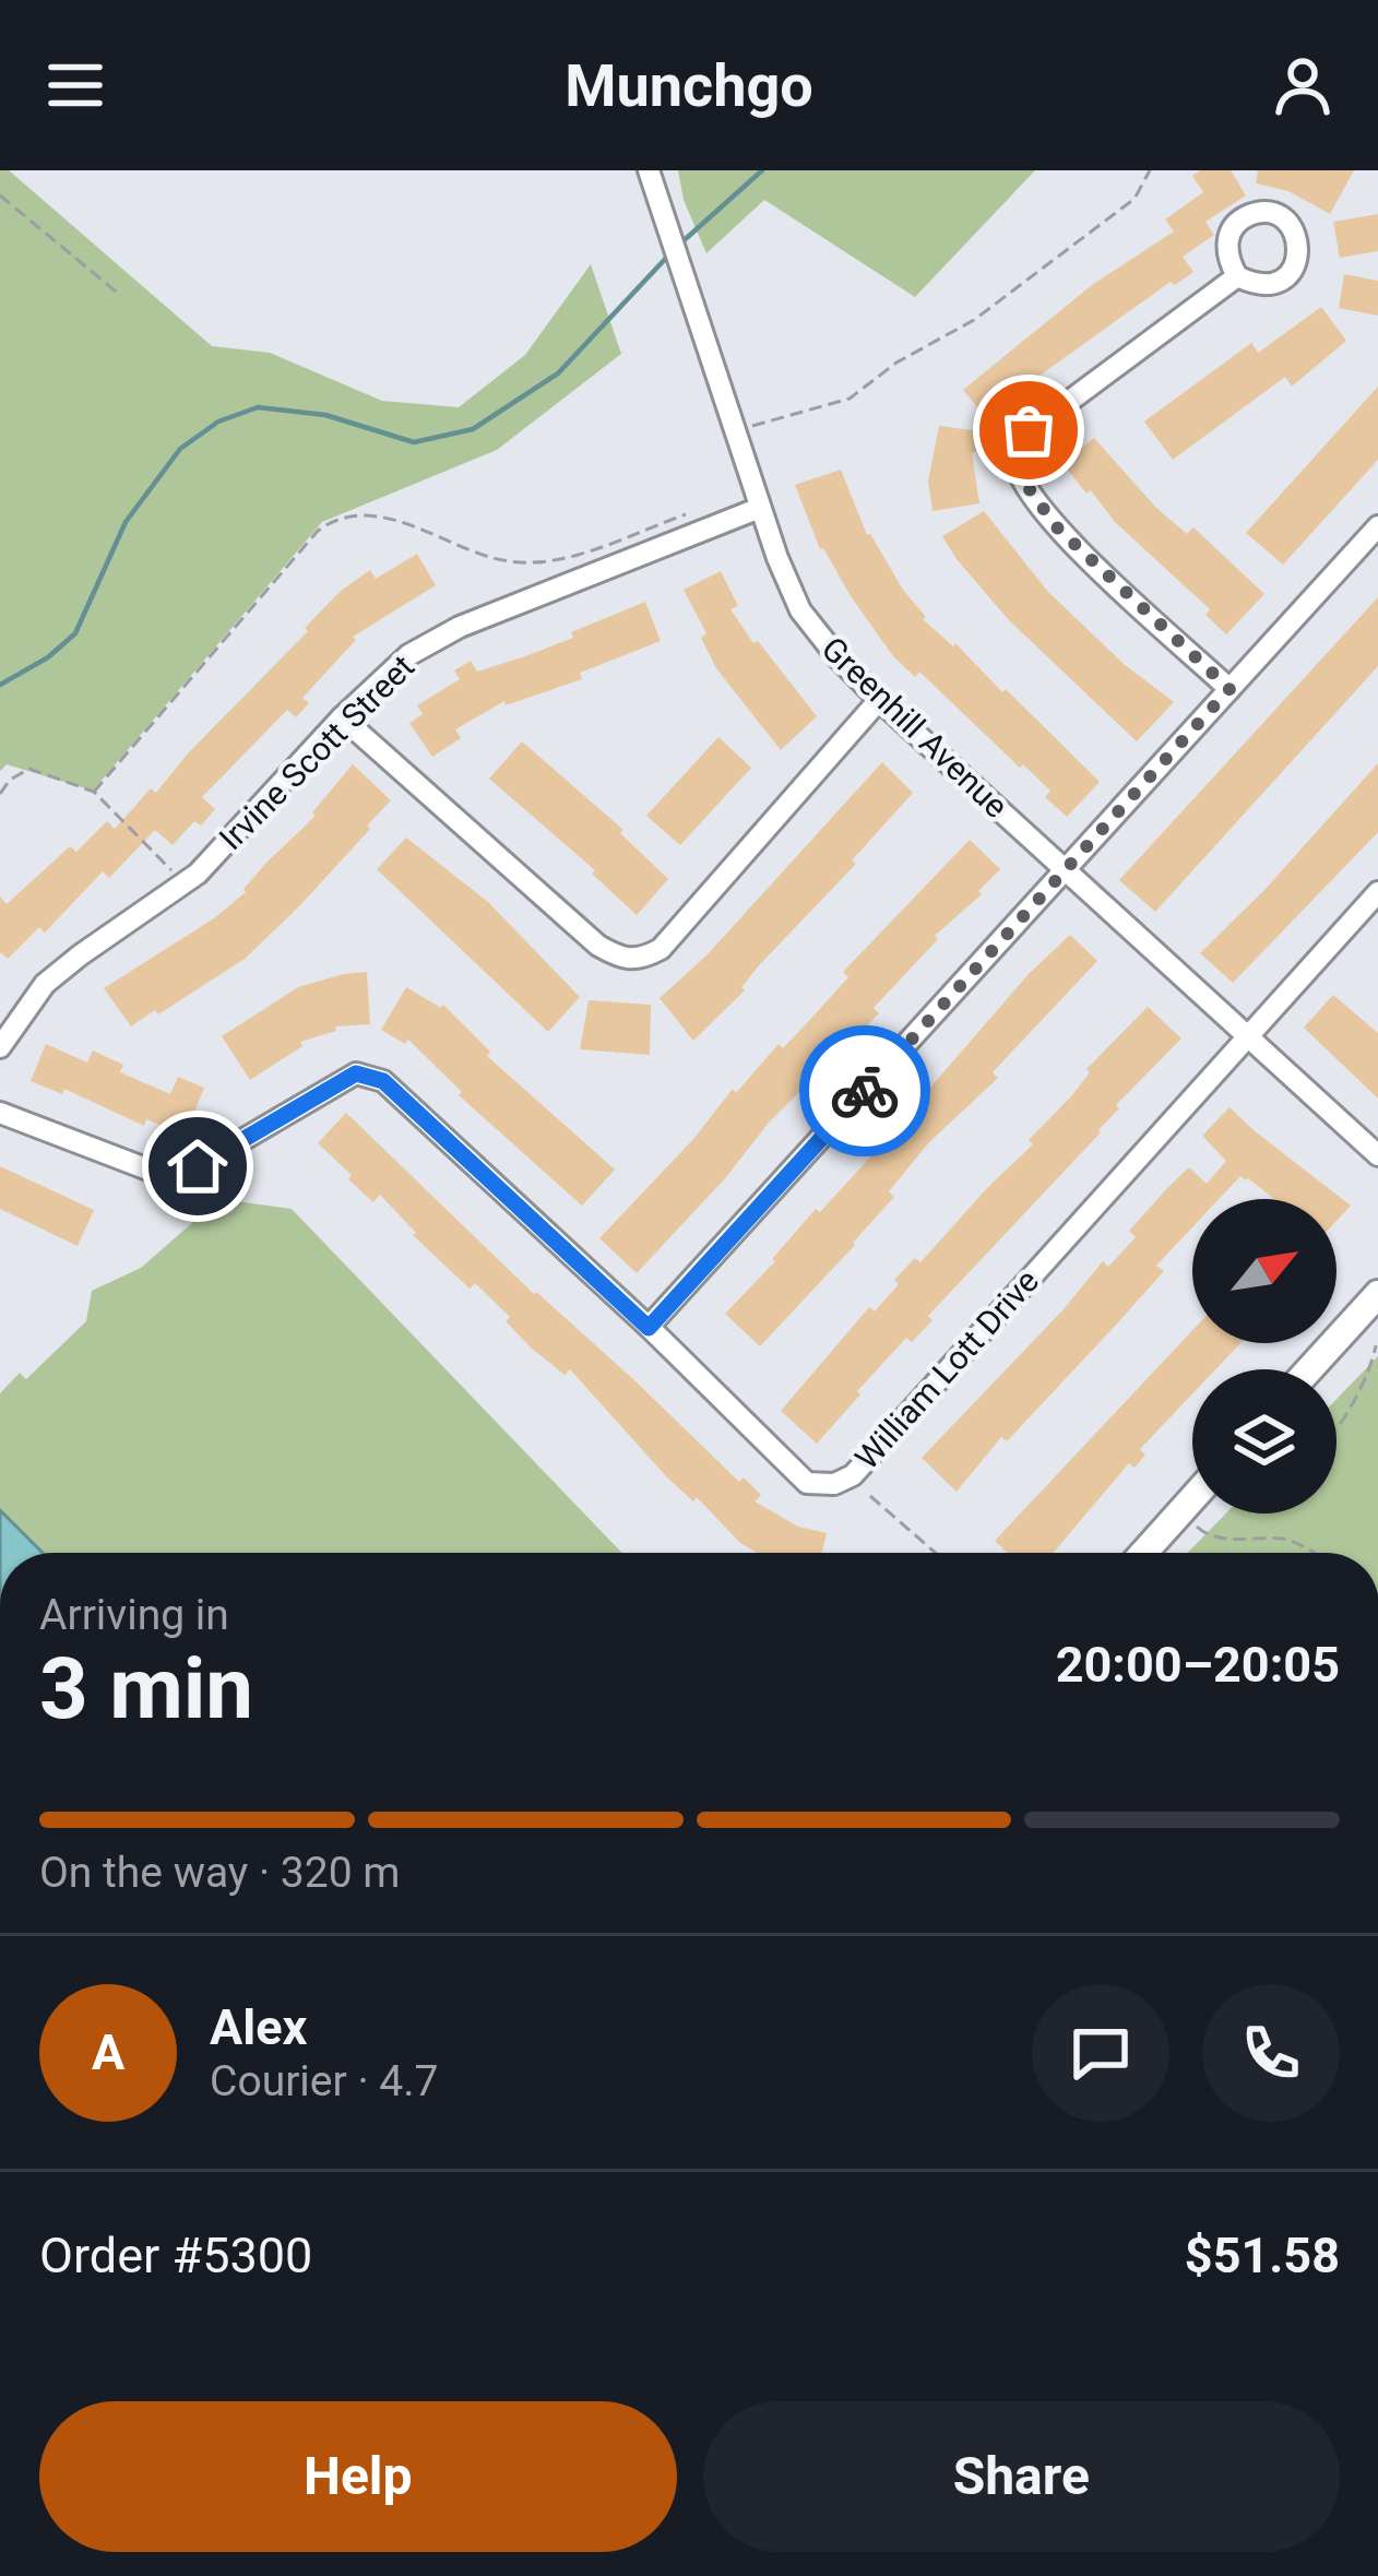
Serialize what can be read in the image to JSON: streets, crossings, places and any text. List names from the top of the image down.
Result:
{
  "streets": {
    "street": ["Greenhill Avenue", "Irvine Scott Street", "William Lott Drive"]
  },
  "crossings": [
    ["Greenhill Avenue", "Irvine Scott Street"],
    ["Greenhill Avenue", "William Lott Drive"]
  ],
  "north": "top right",
  "page": {
    "header": "Munchgo",
    "heading": ["3 min", "Arriving in", "20:00–20:05"],
    "panel": [
      "Alex",
      "Courier · 4.7",
      "Order #5300",
      "$51.58"
    ],
    "bar": "On the way · 320 m",
    "round": "A",
    "buttons": ["Help", "Share"]
  }
}
